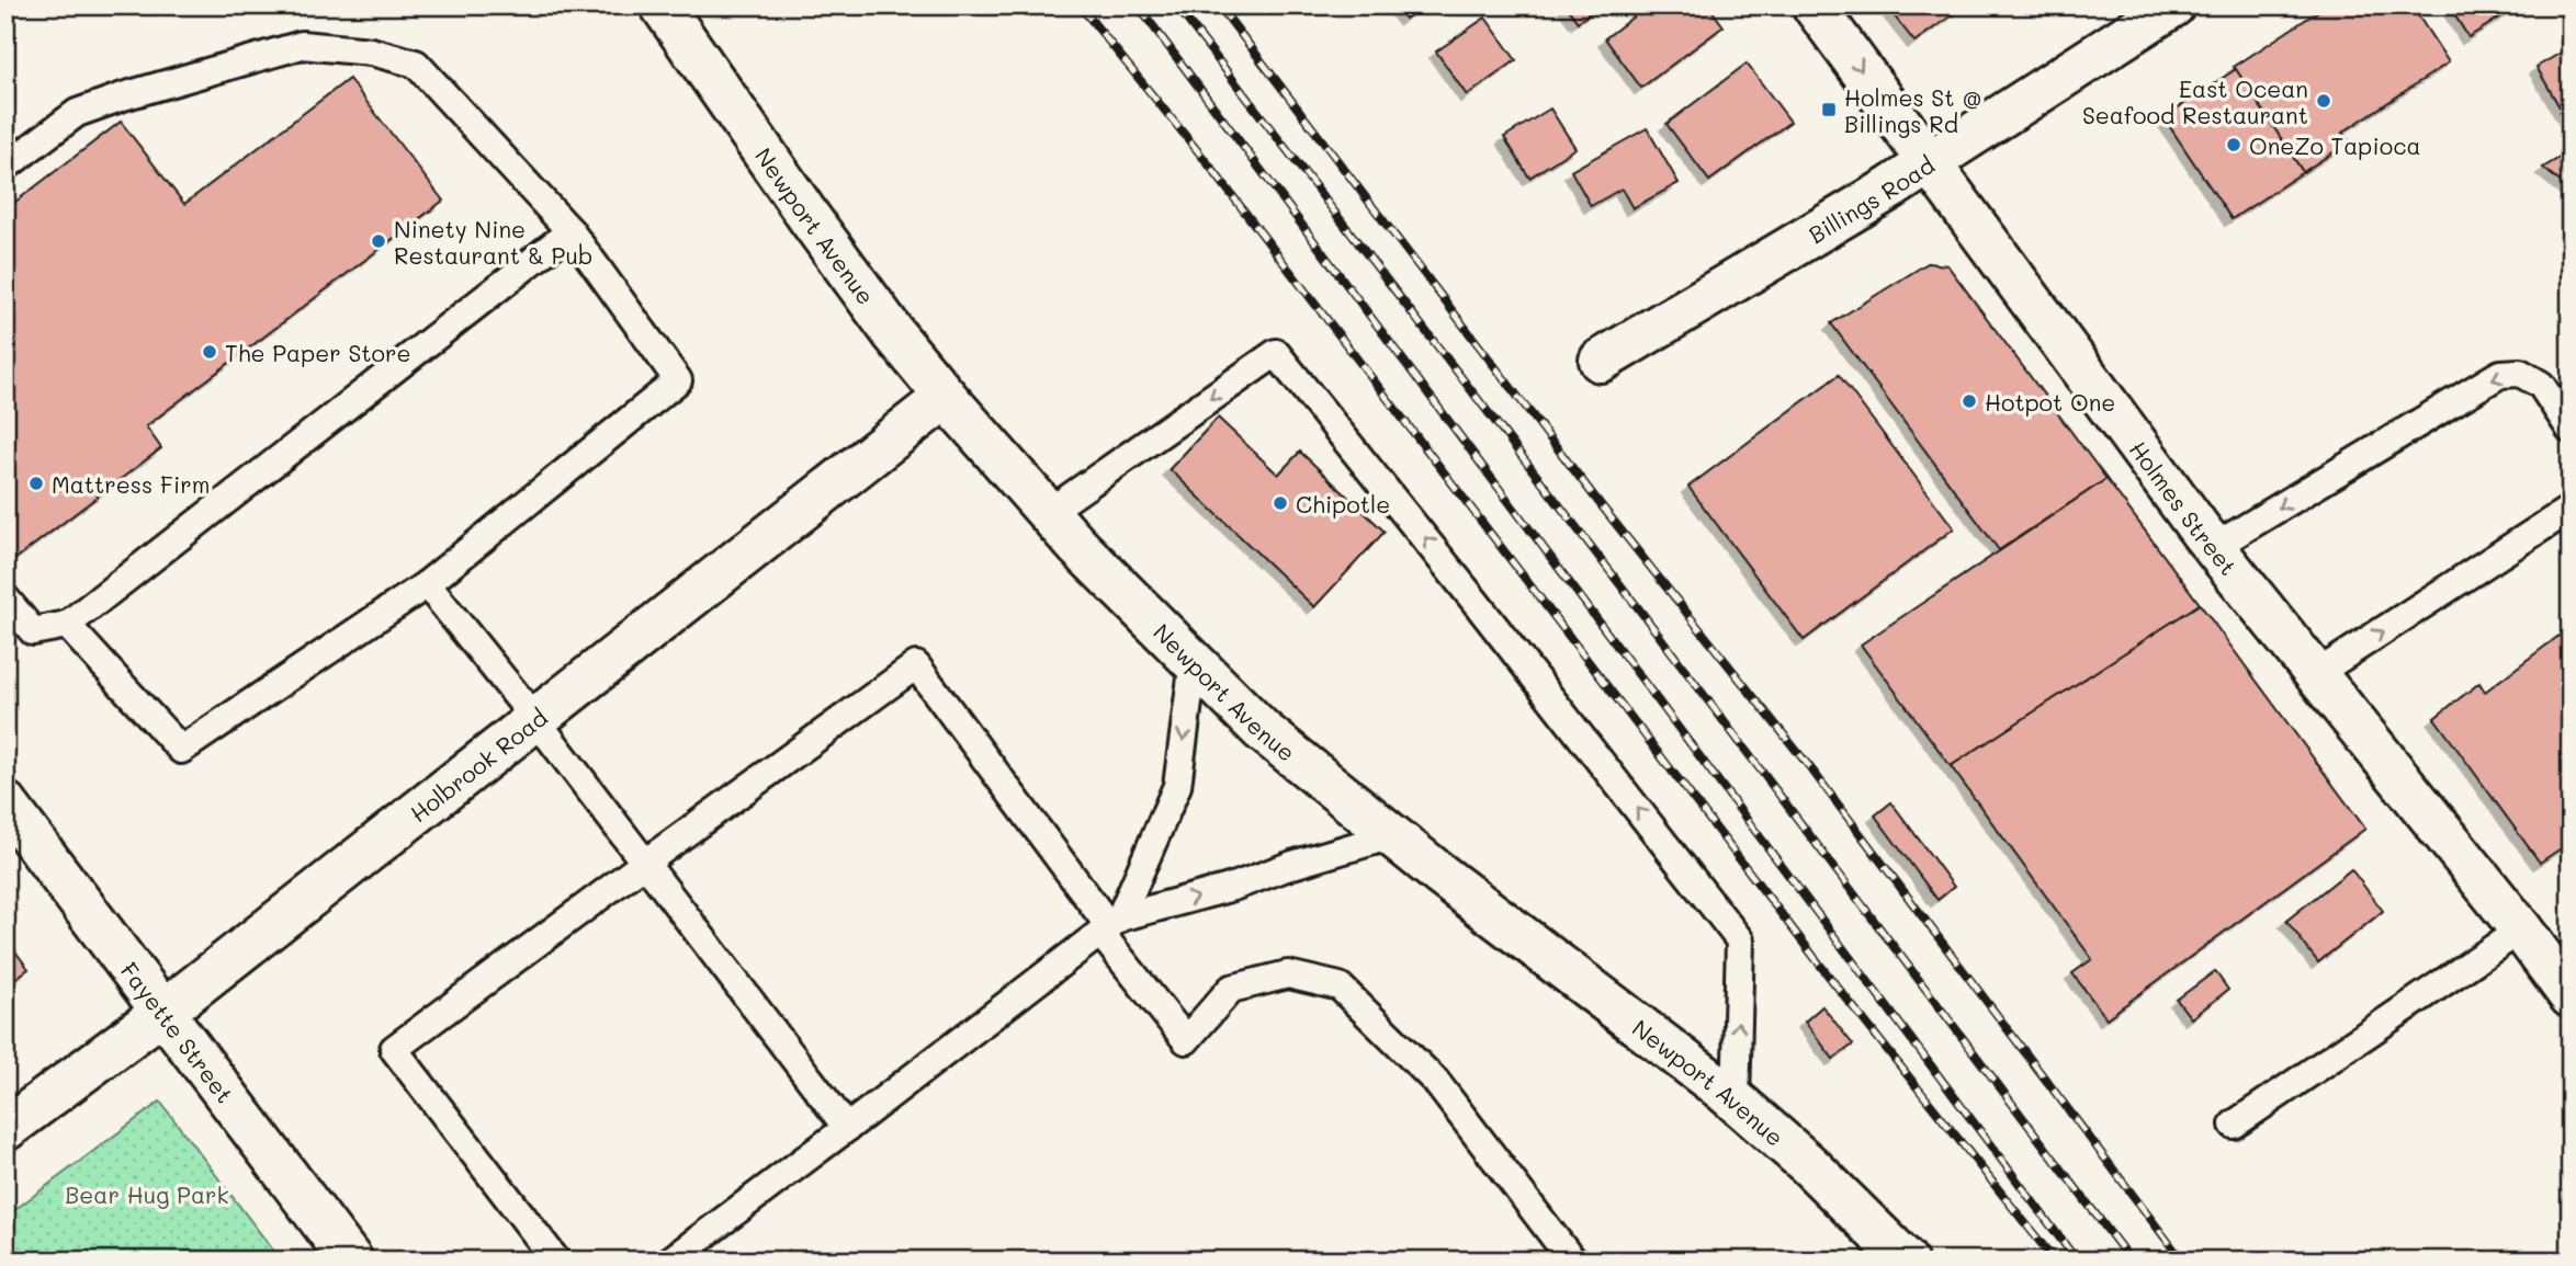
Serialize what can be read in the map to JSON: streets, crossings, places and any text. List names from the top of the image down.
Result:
{
  "streets": {
    "street": [
      "Billings Road",
      "Newport Avenue",
      "Holmes Street",
      "Holbrook Road",
      "Fayette Street"
    ]
  },
  "crossings": [
    ["Billings Road", "Holmes Street"],
    ["Newport Avenue", "Holbrook Road"],
    ["Holbrook Road", "Fayette Street"]
  ],
  "parks": ["Bear Hug Park"],
  "places": {
    "other": [
      "East Ocean Seafood Restaurant",
      "OneZo Tapioca",
      "Ninety Nine Restaurant & Pub",
      "The Paper Store",
      "Hotpot One",
      "Mattress Firm",
      "Chipotle"
    ],
    "transit": ["Holmes St @ Billings Rd"]
  }
}
